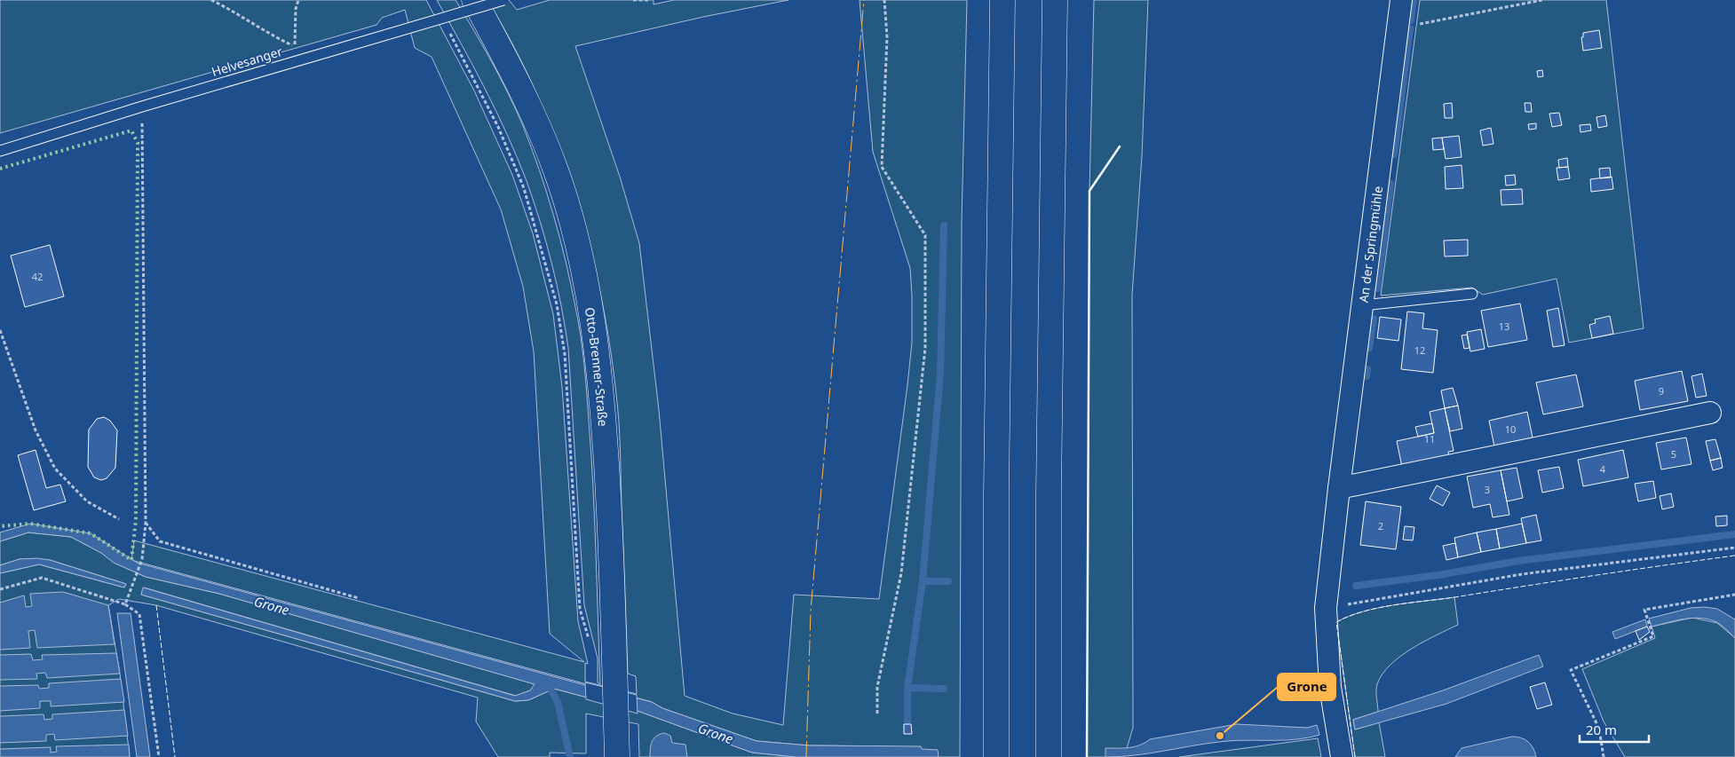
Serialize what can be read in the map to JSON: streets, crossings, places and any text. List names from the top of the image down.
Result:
{
  "streets": {
    "main road": ["Otto-Brenner-Straße"],
    "street": ["An der Springmühle"],
    "lane": ["Helvesanger"]
  },
  "water": ["Grone"],
  "places": ["Grone"],
  "house_numbers": [
    "42",
    "13",
    "12",
    "9",
    "10",
    "11",
    "5",
    "4",
    "3",
    "2"
  ],
  "scale_bar": "20 m"
}
